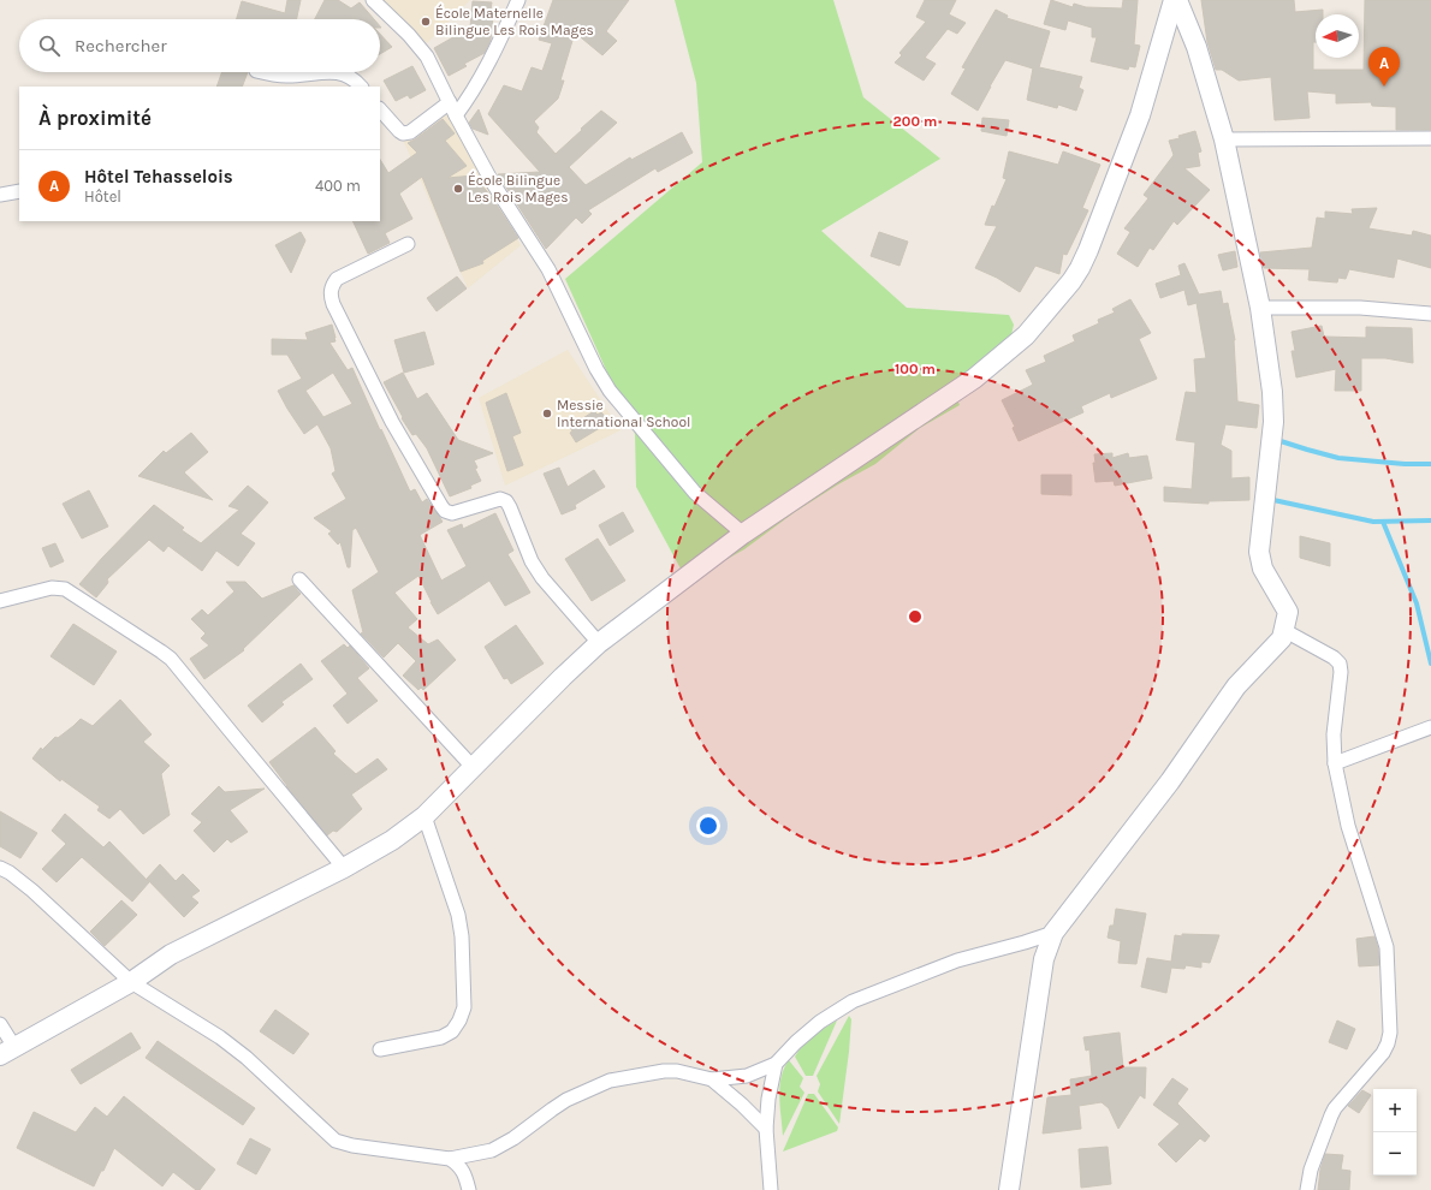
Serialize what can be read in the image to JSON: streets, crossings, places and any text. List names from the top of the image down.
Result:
{
  "places": ["École Maternelle Bilingue Les Rois Mages", "École Bilingue Les Rois Mages", "Messie International School"],
  "north": "left",
  "page": {
    "search": "Rechercher",
    "pins": "A",
    "heading": "À proximité",
    "list": [
      {
        "mark": "A",
        "name": "Hôtel Tehasselois",
        "note": "Hôtel",
        "value": "400 m"
      }
    ],
    "map_buttons": ["+", "−"]
  },
  "rings": ["200 m", "100 m"]
}
